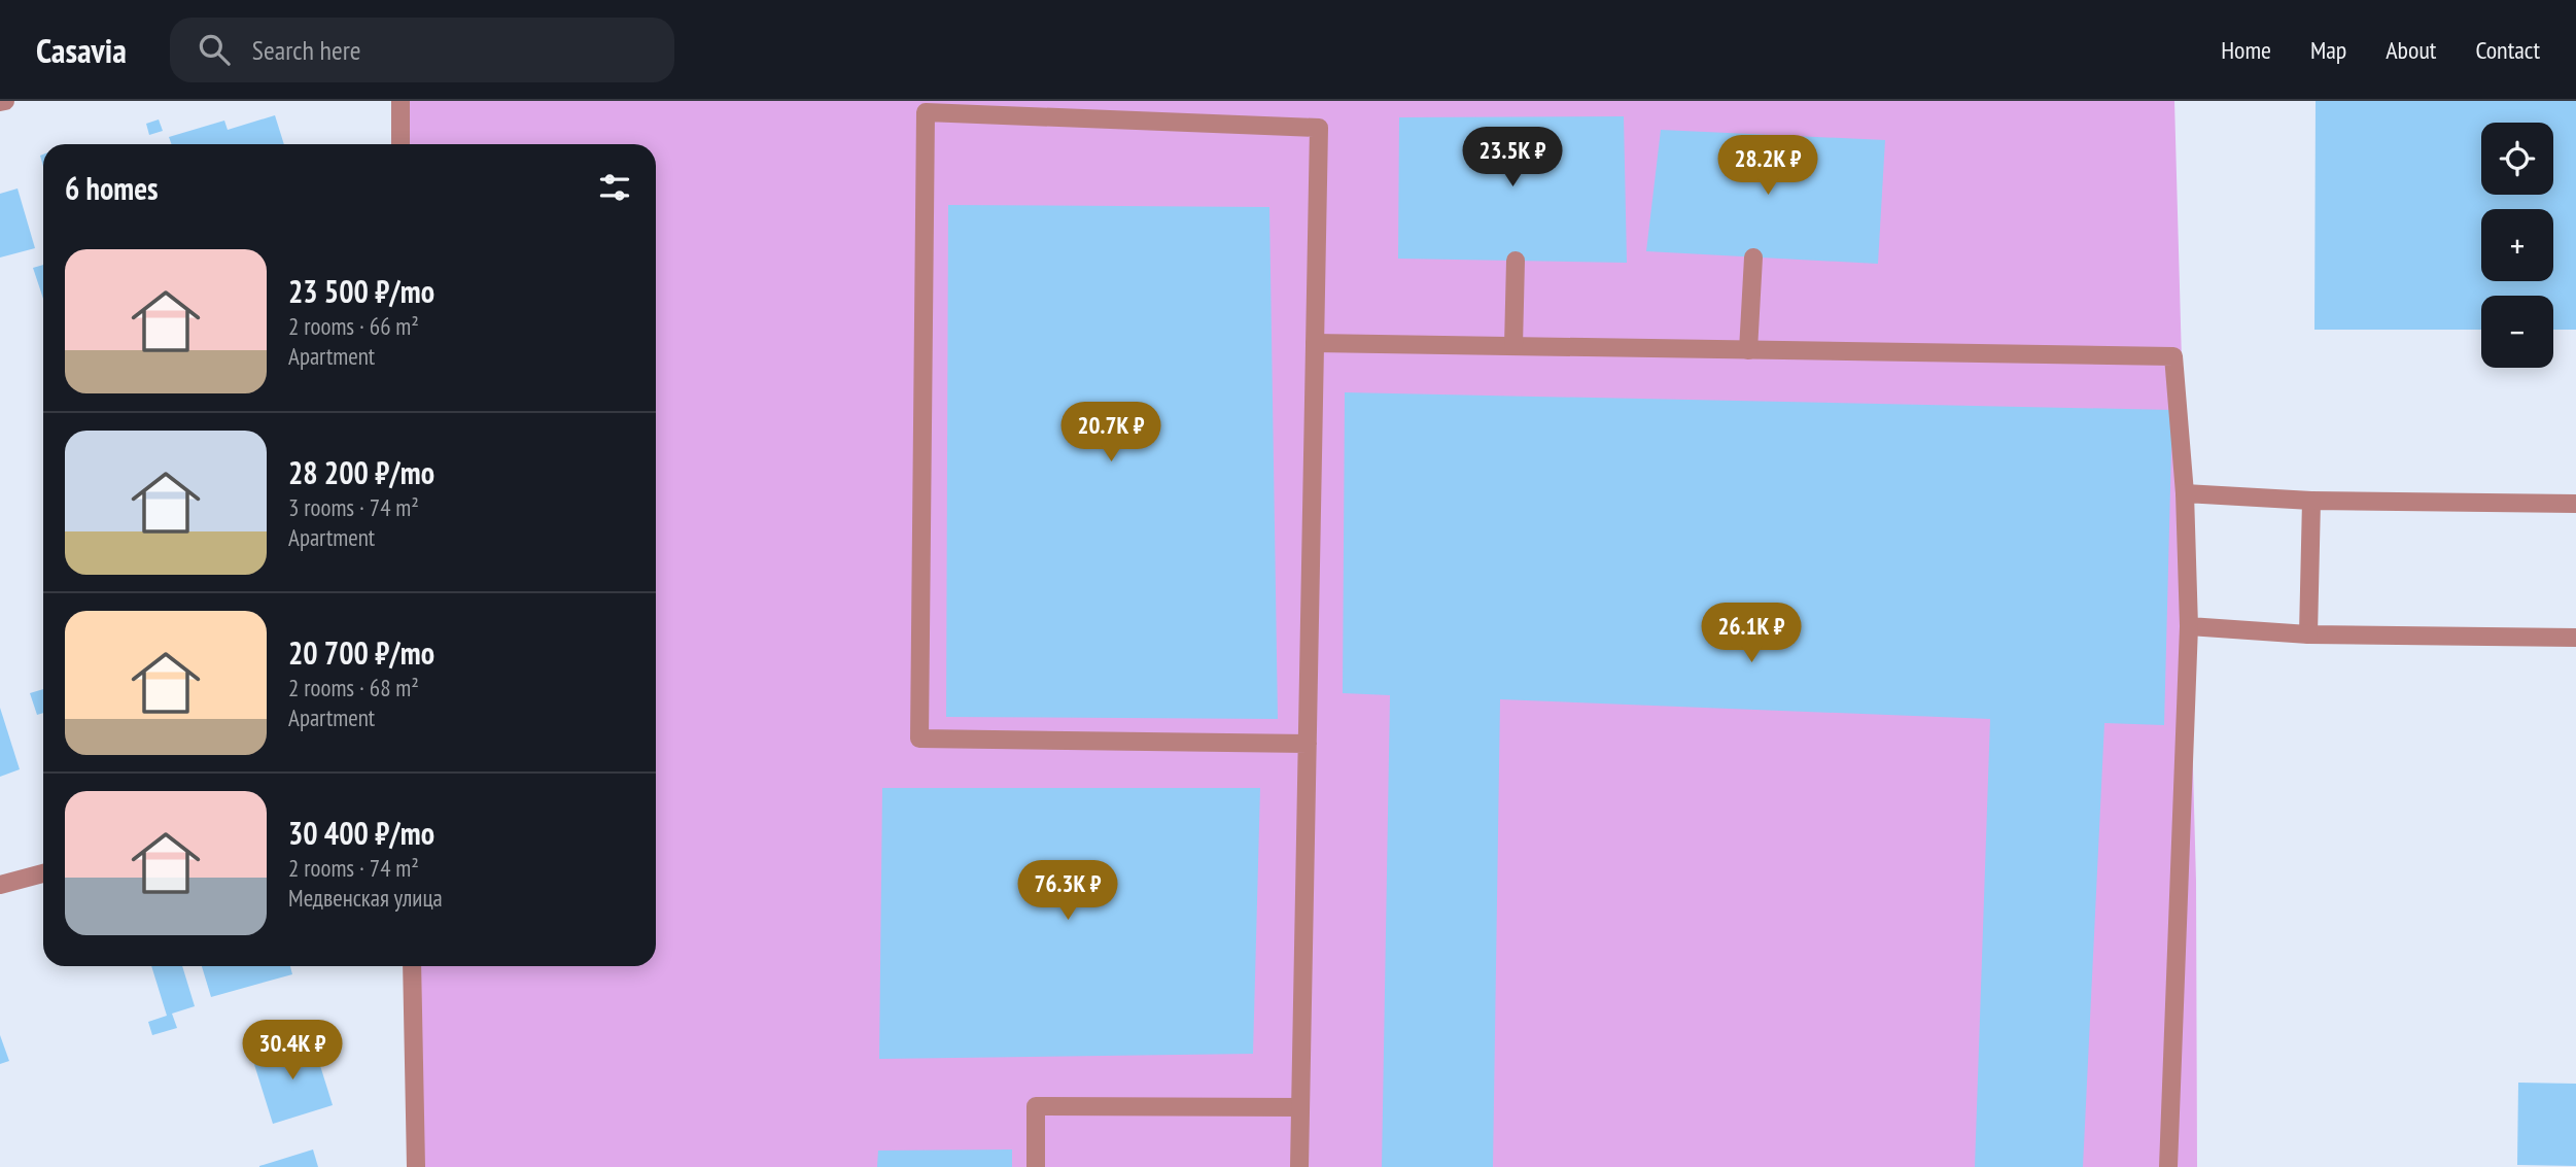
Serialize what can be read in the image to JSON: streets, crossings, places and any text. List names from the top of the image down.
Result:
{
  "page": {
    "header": "Casavia",
    "search": "Search here",
    "nav": [
      "Home",
      "Map",
      "About",
      "Contact"
    ],
    "map_buttons": ["+", "−"],
    "price": [
      "23.5K ₽",
      "28.2K ₽",
      "20.7K ₽",
      "26.1K ₽",
      "76.3K ₽",
      "30.4K ₽"
    ],
    "heading": "6 homes",
    "list": [
      {
        "name": "23 500 ₽/mo",
        "note": "2 rooms · 66 m² · Apartment"
      },
      {
        "name": "28 200 ₽/mo",
        "note": "3 rooms · 74 m² · Apartment"
      },
      {
        "name": "20 700 ₽/mo",
        "note": "2 rooms · 68 m² · Apartment"
      },
      {
        "name": "30 400 ₽/mo",
        "note": "2 rooms · 74 m² · Медвенская улица"
      }
    ]
  }
}
